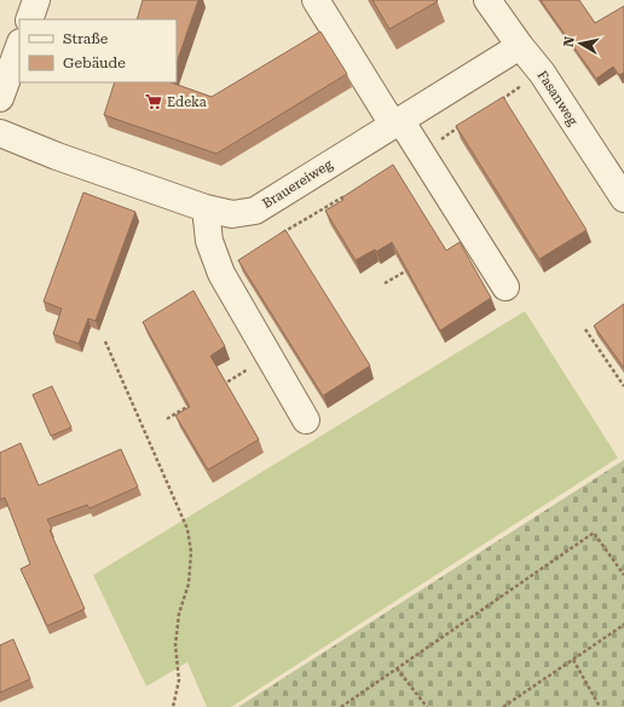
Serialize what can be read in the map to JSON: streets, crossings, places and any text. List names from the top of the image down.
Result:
{
  "streets": {
    "street": ["Fasanweg", "Brauereiweg"]
  },
  "crossings": [
    ["Fasanweg", "Brauereiweg"]
  ],
  "places": {
    "supermarket": ["Edeka"]
  },
  "legend": ["Straße", "Gebäude"],
  "north": "left"
}
